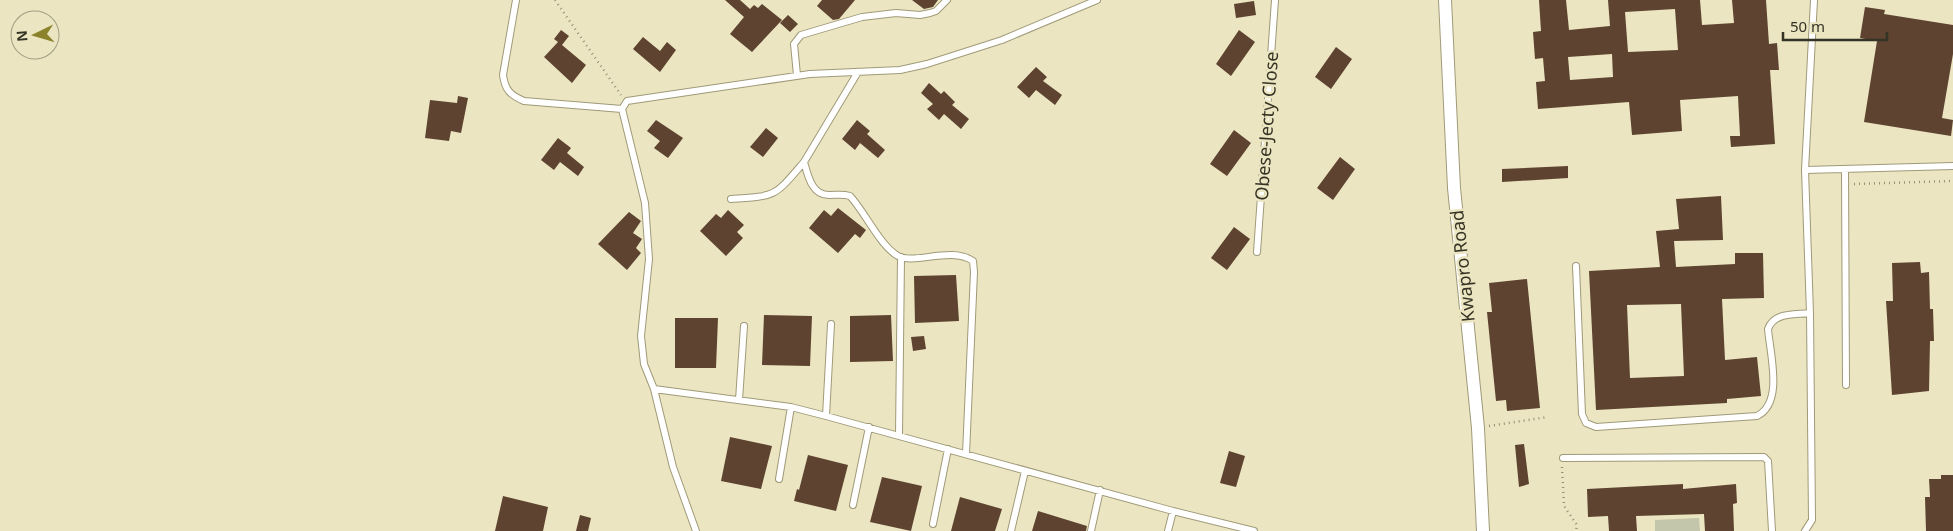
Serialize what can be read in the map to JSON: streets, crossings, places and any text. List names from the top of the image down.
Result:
{
  "streets": {
    "street": ["Kwapro Road"],
    "lane": ["Obese-Jecty Close"]
  },
  "scale_bar": "50 m",
  "north": "left"
}
